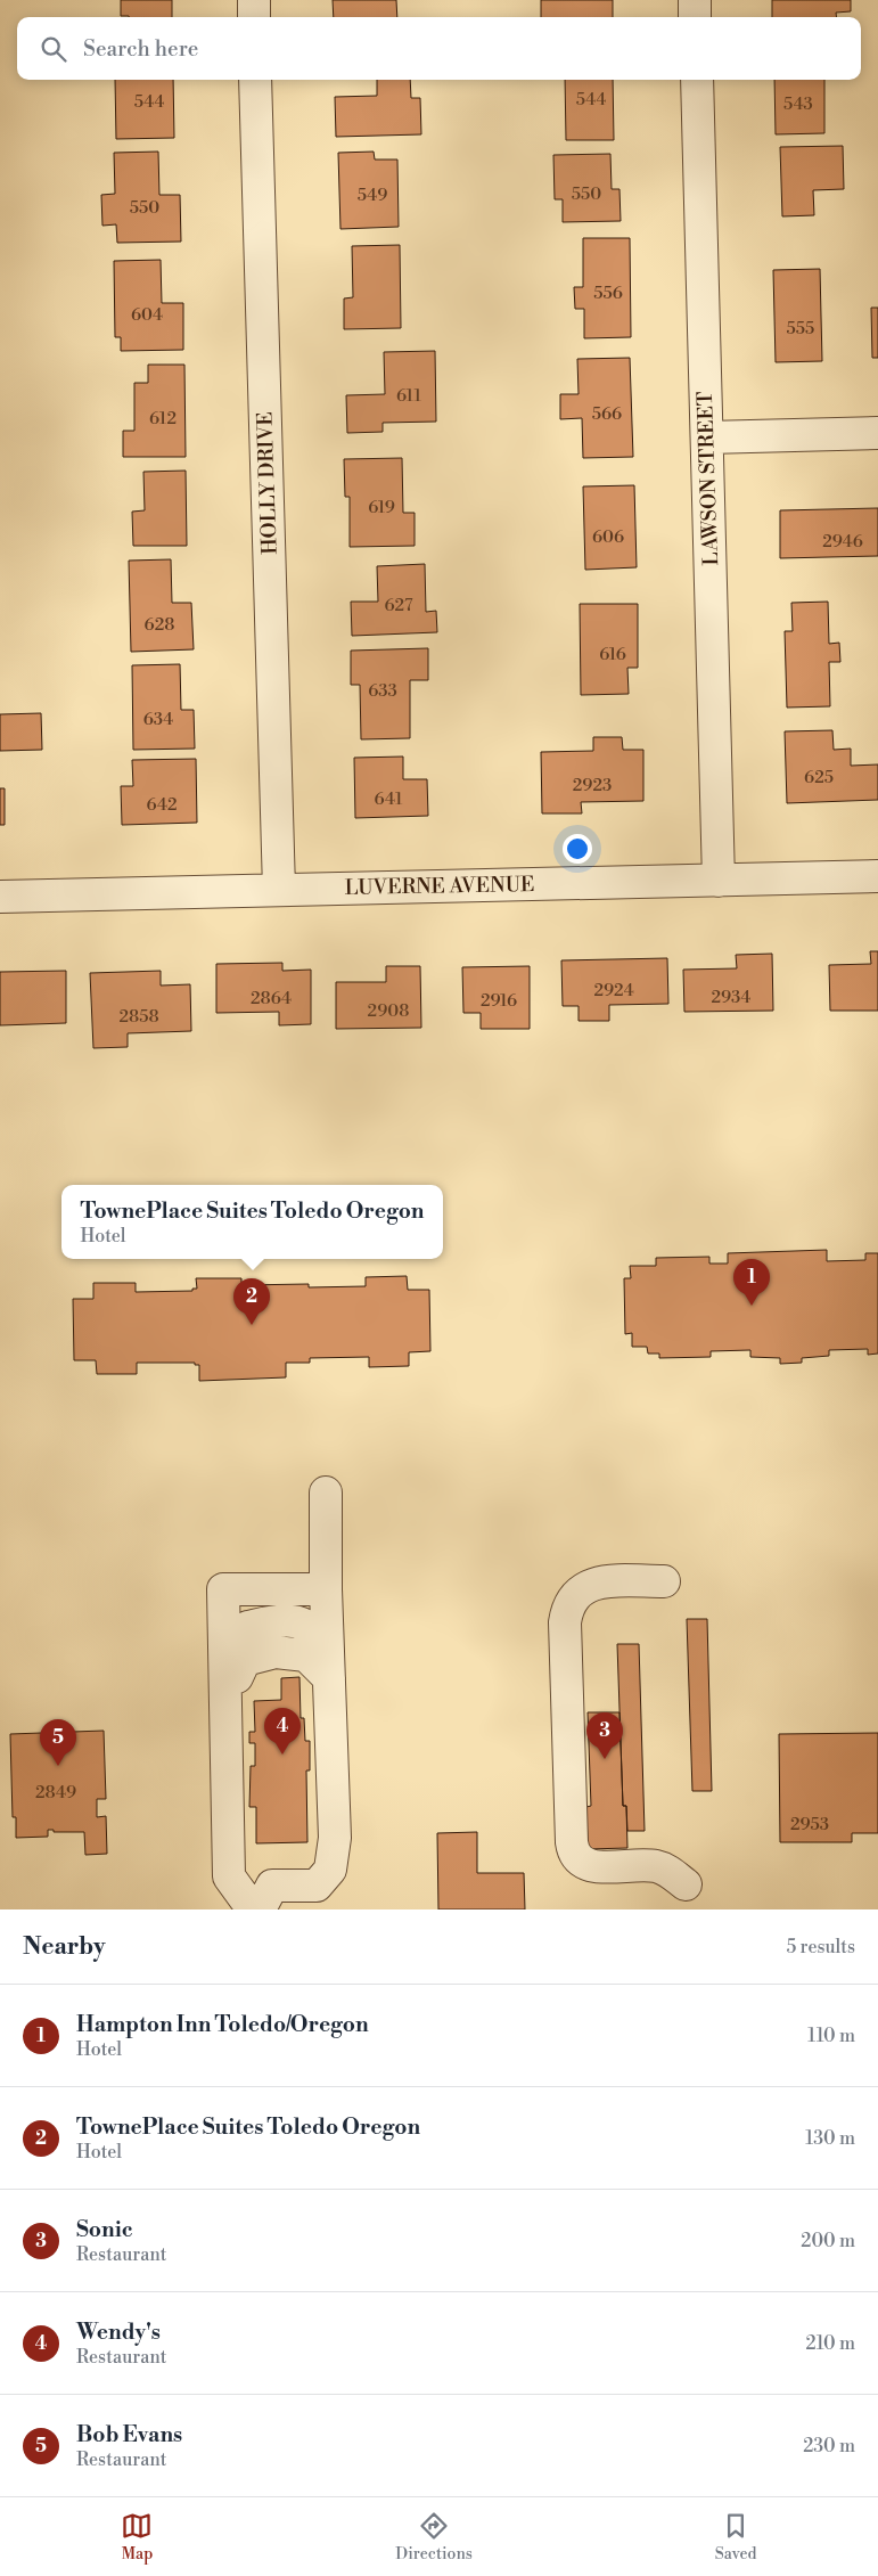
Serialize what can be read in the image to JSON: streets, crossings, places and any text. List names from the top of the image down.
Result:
{
  "streets": {
    "street": ["LAWSON STREET", "HOLLY DRIVE", "LUVERNE AVENUE"]
  },
  "crossings": [
    ["LAWSON STREET", "LUVERNE AVENUE"],
    ["HOLLY DRIVE", "LUVERNE AVENUE"]
  ],
  "house_numbers": [
    "544",
    "544",
    "543",
    "550",
    "549",
    "550",
    "556",
    "604",
    "555",
    "611",
    "566",
    "612",
    "619",
    "606",
    "2946",
    "627",
    "628",
    "616",
    "633",
    "634",
    "625",
    "2923",
    "641",
    "642",
    "2924",
    "2934",
    "2864",
    "2916",
    "2908",
    "2858",
    "2849",
    "2953"
  ],
  "page": {
    "search": "Search here",
    "popup": ["TownePlace Suites Toledo Oregon", "Hotel"],
    "pins": [
      "1",
      "2",
      "4",
      "3",
      "5"
    ],
    "heading": ["Nearby", "5 results"],
    "list": [
      {
        "mark": "1",
        "name": "Hampton Inn Toledo/Oregon",
        "note": "Hotel",
        "value": "110 m"
      },
      {
        "mark": "2",
        "name": "TownePlace Suites Toledo Oregon",
        "note": "Hotel",
        "value": "130 m"
      },
      {
        "mark": "3",
        "name": "Sonic",
        "note": "Restaurant",
        "value": "200 m"
      },
      {
        "mark": "4",
        "name": "Wendy's",
        "note": "Restaurant",
        "value": "210 m"
      },
      {
        "mark": "5",
        "name": "Bob Evans",
        "note": "Restaurant",
        "value": "230 m"
      }
    ],
    "nav": ["Map", "Directions", "Saved"]
  }
}
